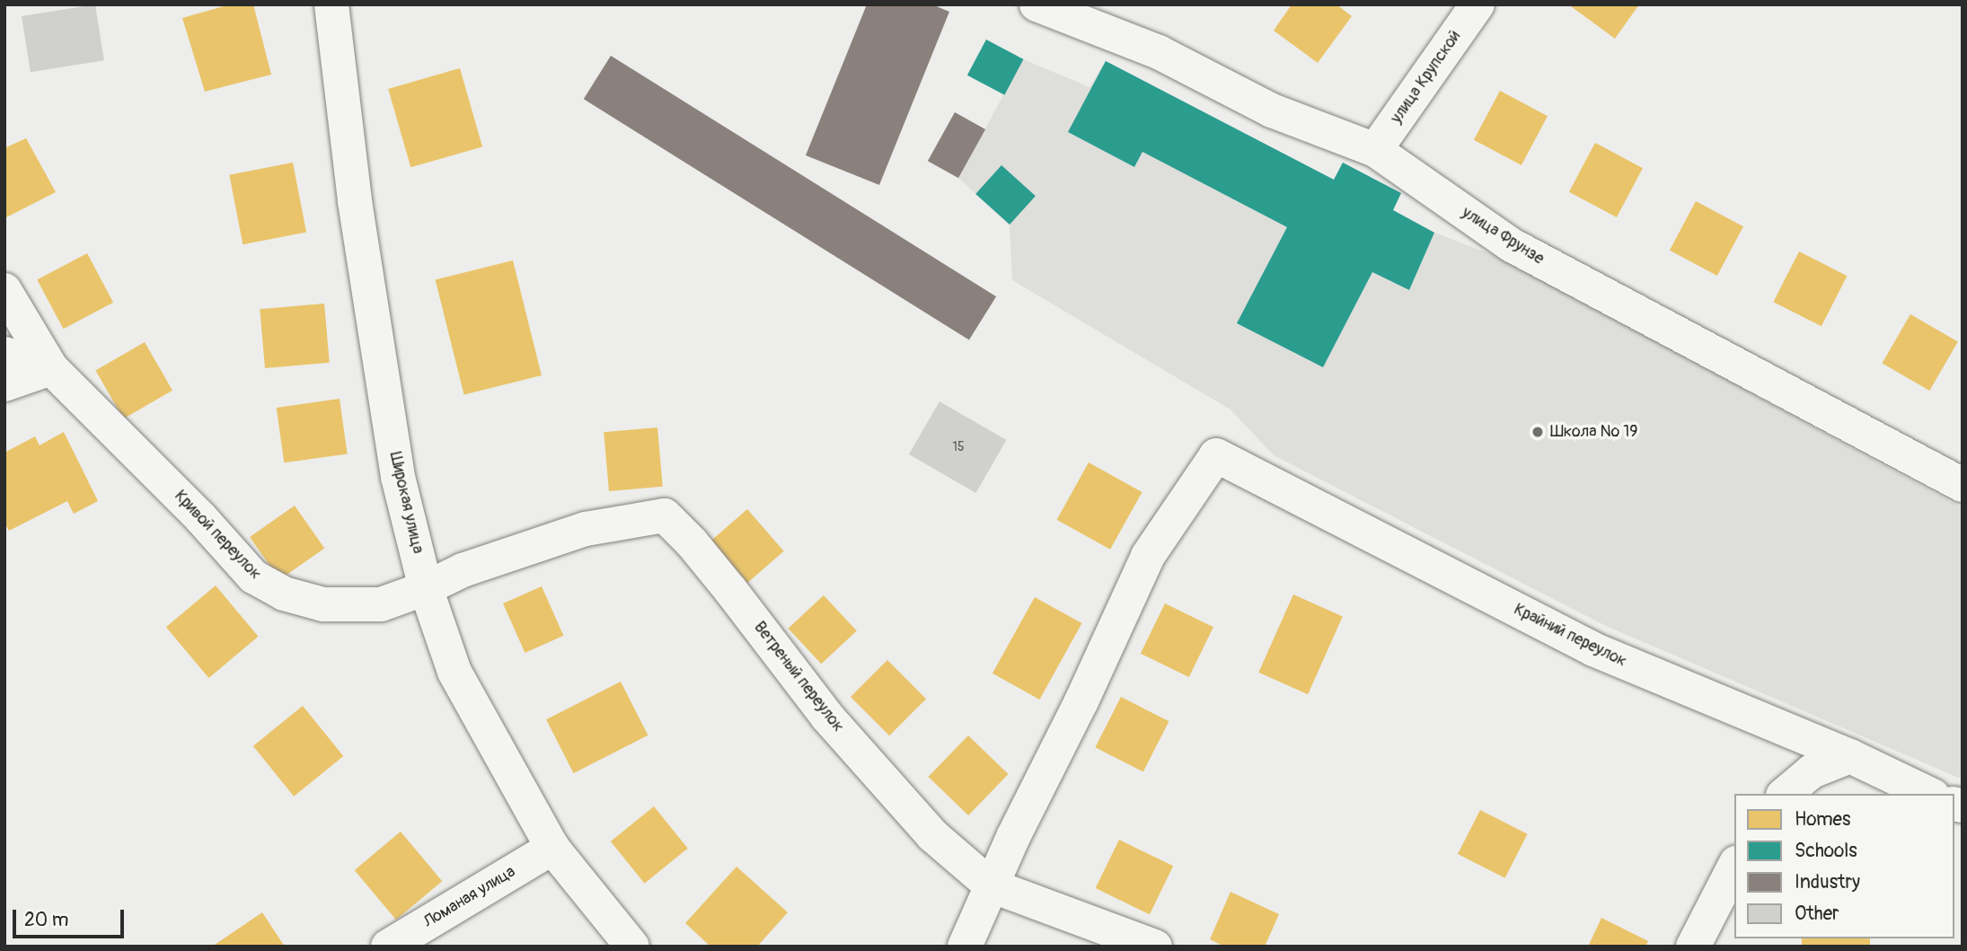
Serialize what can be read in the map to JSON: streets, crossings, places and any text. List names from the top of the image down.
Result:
{
  "streets": {
    "street": [
      "улица Крупской",
      "улица Фрунзе",
      "Широкая улица",
      "Кривой переулок",
      "Крайний переулок",
      "Ветреный переулок",
      "Ломаная улица"
    ]
  },
  "crossings": [
    ["улица Крупской", "улица Фрунзе"],
    ["Широкая улица", "Кривой переулок"],
    ["Широкая улица", "Ветреный переулок"],
    ["Широкая улица", "Ломаная улица"],
    ["Кривой переулок", "Ветреный переулок"],
    ["Крайний переулок", "Ветреный переулок"]
  ],
  "places": ["Школа № 19"],
  "house_numbers": ["15"],
  "legend": [
    "Homes",
    "Schools",
    "Industry",
    "Other"
  ],
  "scale_bar": "20 m"
}
